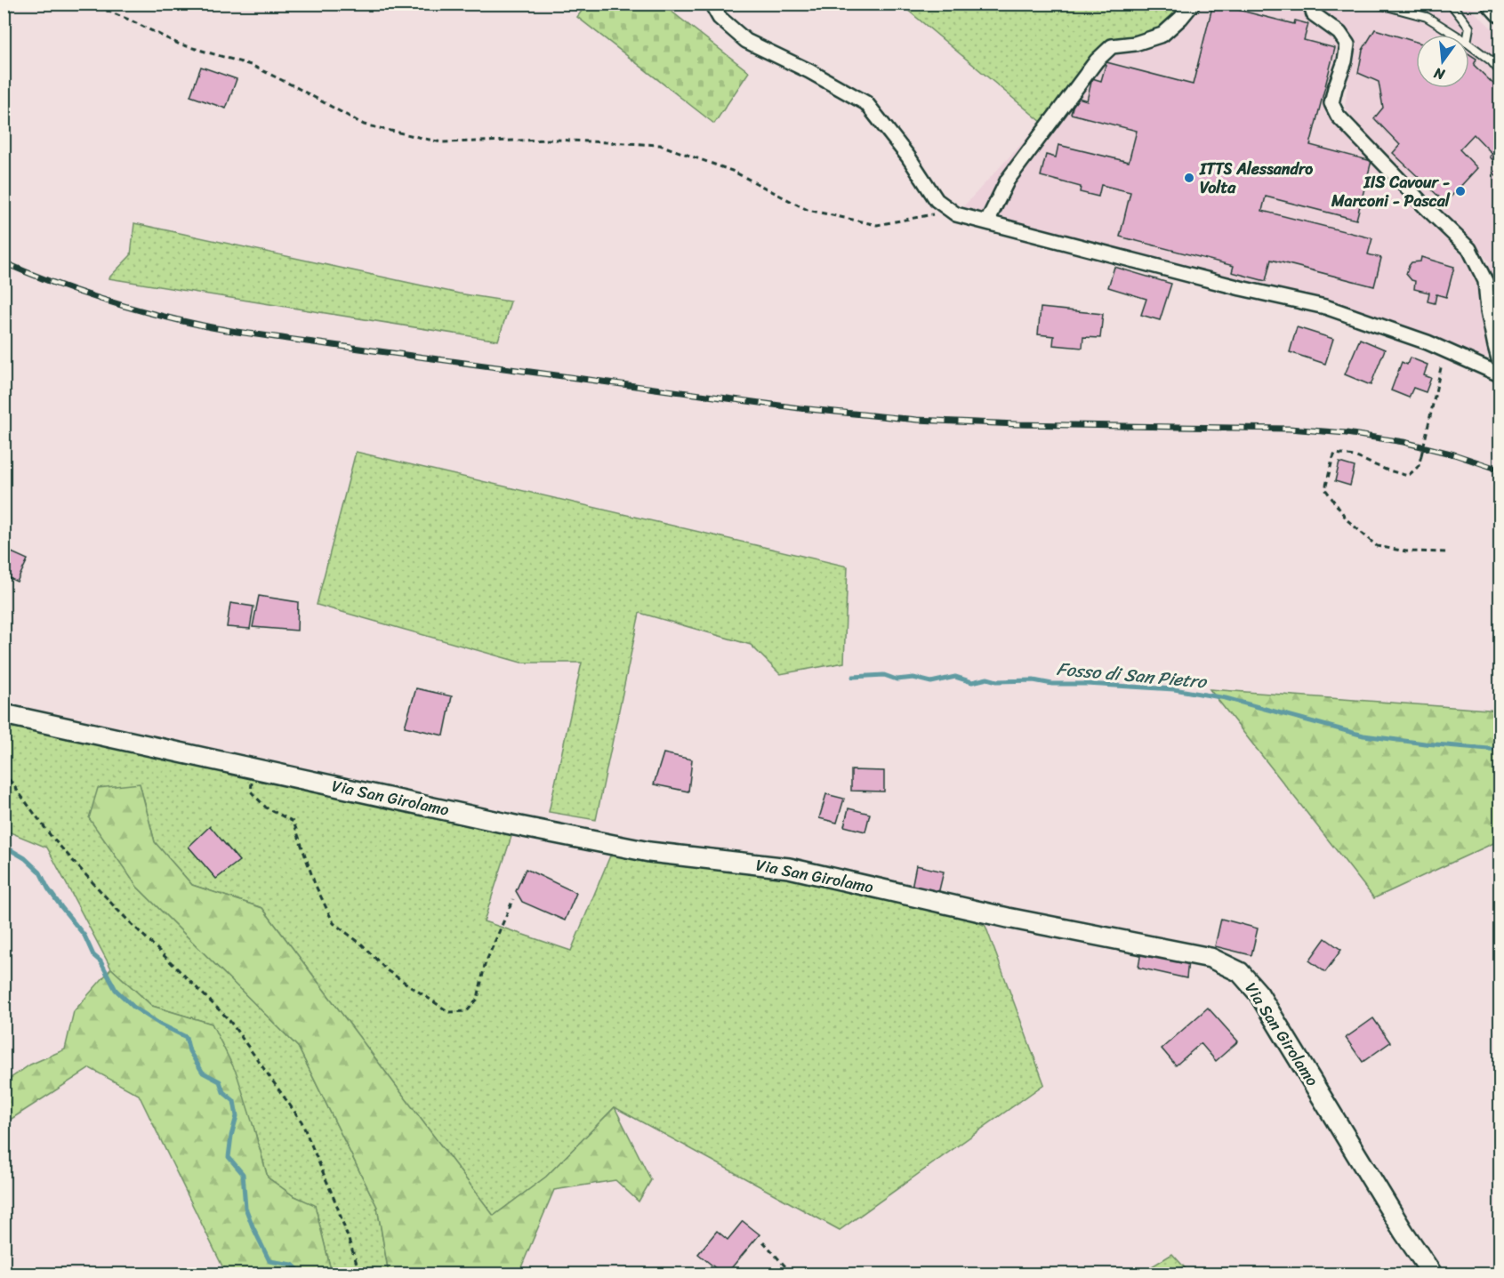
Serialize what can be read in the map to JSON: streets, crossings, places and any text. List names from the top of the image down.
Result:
{
  "streets": {
    "street": ["Via San Girolamo"]
  },
  "water": ["Fosso di San Pietro"],
  "places": ["ITTS Alessandro Volta", "IIS Cavour - Marconi - Pascal"],
  "north": "bottom"
}
